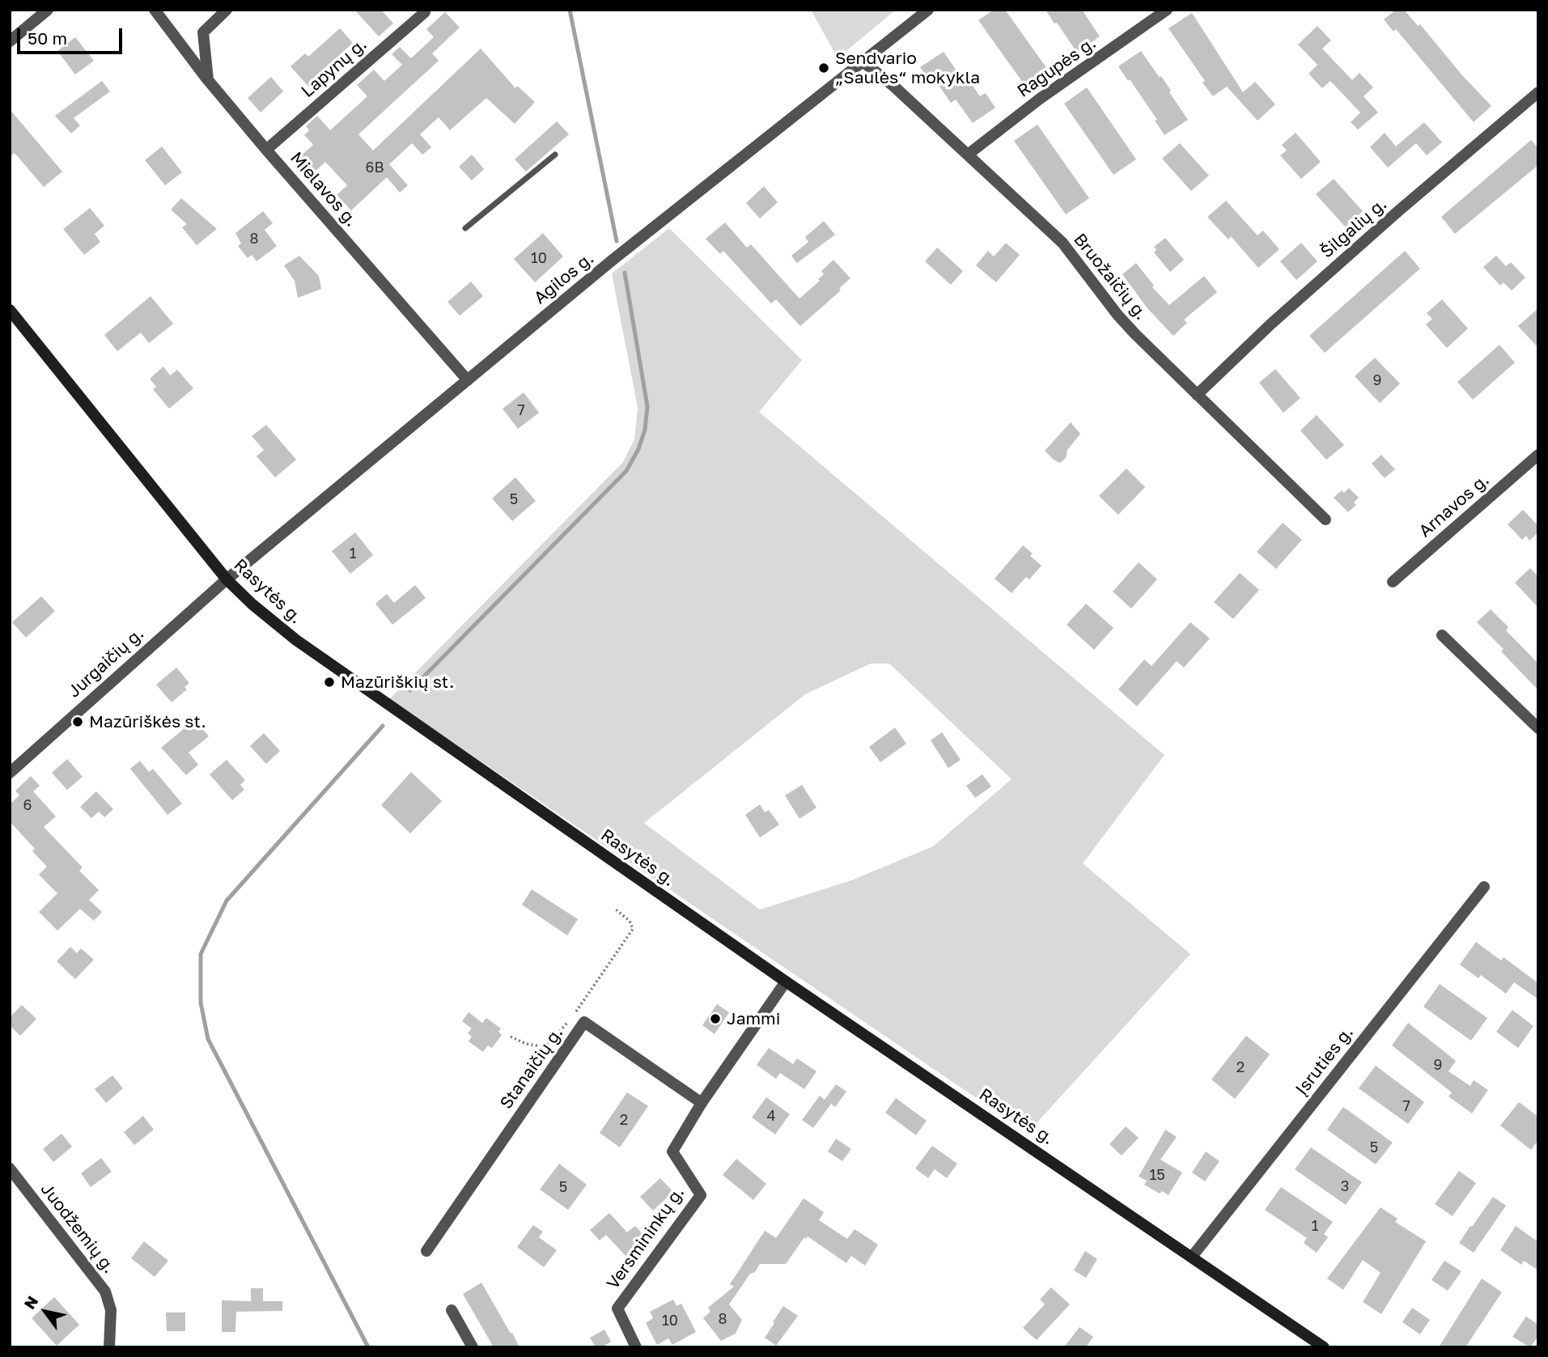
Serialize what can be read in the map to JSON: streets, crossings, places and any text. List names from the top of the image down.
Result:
{
  "streets": {
    "main road": ["Rasytės g."],
    "street": [
      "Ragupės g.",
      "Lapynų g.",
      "Mielavos g.",
      "Šilgalių g.",
      "Bruožaičių g.",
      "Agilos g.",
      "Arnavos g.",
      "Jurgaičių g.",
      "Įsruties g.",
      "Stanaičių g.",
      "Juodžemių g.",
      "Versmininkų g."
    ]
  },
  "crossings": [
    ["Ragupės g.", "Bruožaičių g."],
    ["Lapynų g.", "Mielavos g."],
    ["Mielavos g.", "Agilos g."],
    ["Šilgalių g.", "Bruožaičių g."],
    ["Bruožaičių g.", "Agilos g."],
    ["Agilos g.", "Rasytės g."],
    ["Agilos g.", "Jurgaičių g."],
    ["Rasytės g.", "Jurgaičių g."],
    ["Rasytės g.", "Įsruties g."],
    ["Rasytės g.", "Versmininkų g."],
    ["Stanaičių g.", "Versmininkų g."]
  ],
  "places": [
    "Sendvario „Saulės“ mokykla",
    "Mazūriškių st.",
    "Mazūriškės st.",
    "Jammi"
  ],
  "house_numbers": [
    "6B",
    "8",
    "10",
    "9",
    "7",
    "5",
    "1",
    "6",
    "9",
    "2",
    "7",
    "4",
    "2",
    "5",
    "15",
    "3",
    "5",
    "1",
    "8",
    "10"
  ],
  "scale_bar": "50 m",
  "north": "top left"
}
